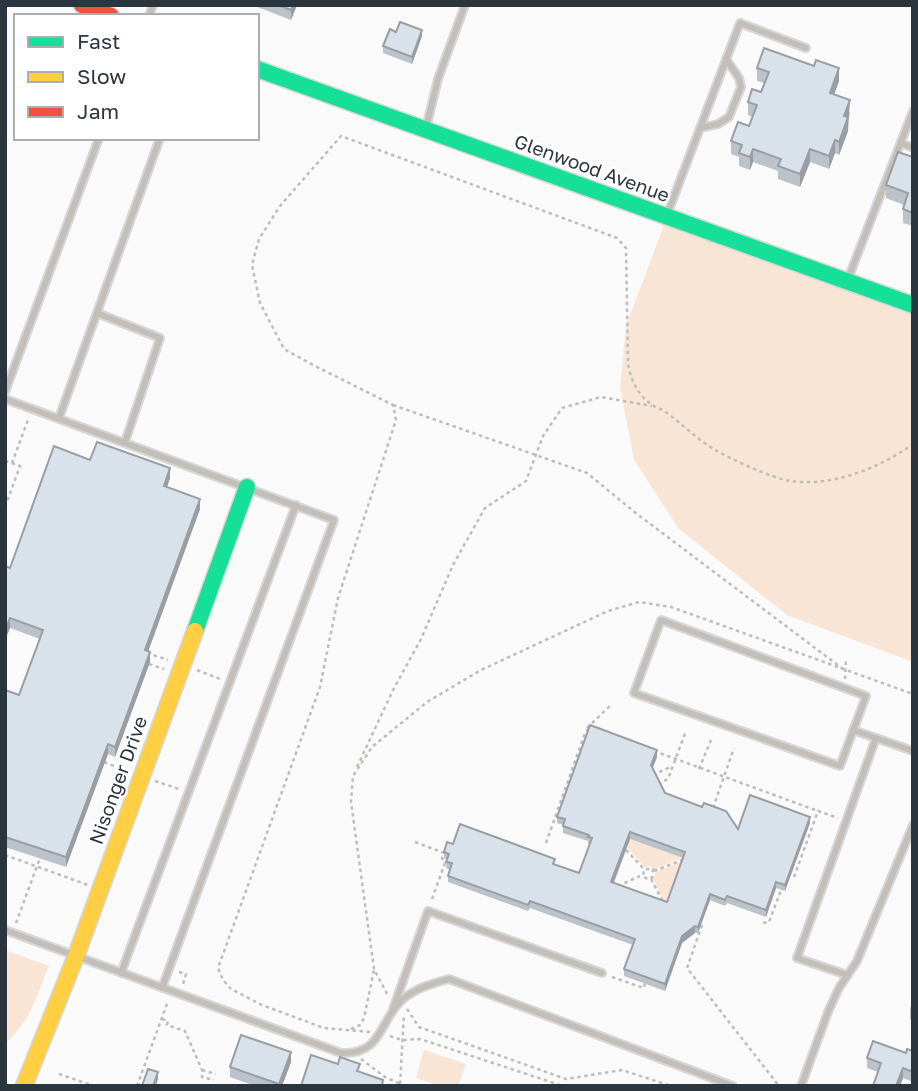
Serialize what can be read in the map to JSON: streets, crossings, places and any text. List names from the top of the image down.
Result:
{
  "streets": {
    "street": ["Glenwood Avenue", "Nisonger Drive"]
  },
  "legend": ["Fast", "Slow", "Jam"]
}
